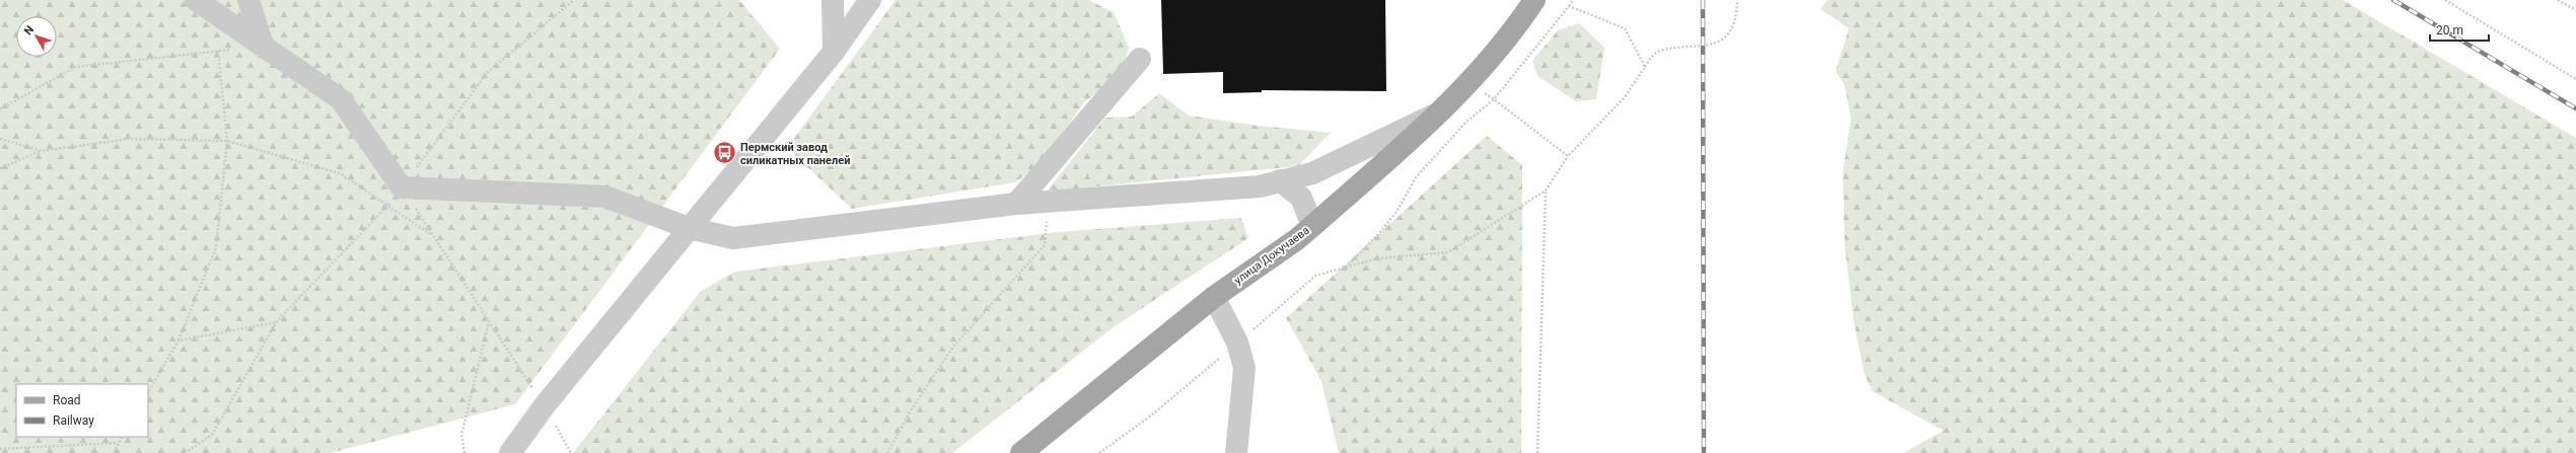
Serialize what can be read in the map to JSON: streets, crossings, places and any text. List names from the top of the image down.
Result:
{
  "streets": {
    "main road": ["улица Докучаева"]
  },
  "places": {
    "bus stop": ["Пермский завод силикатных панелей"]
  },
  "legend": ["Road", "Railway"],
  "scale_bar": "20 m",
  "north": "top left"
}
